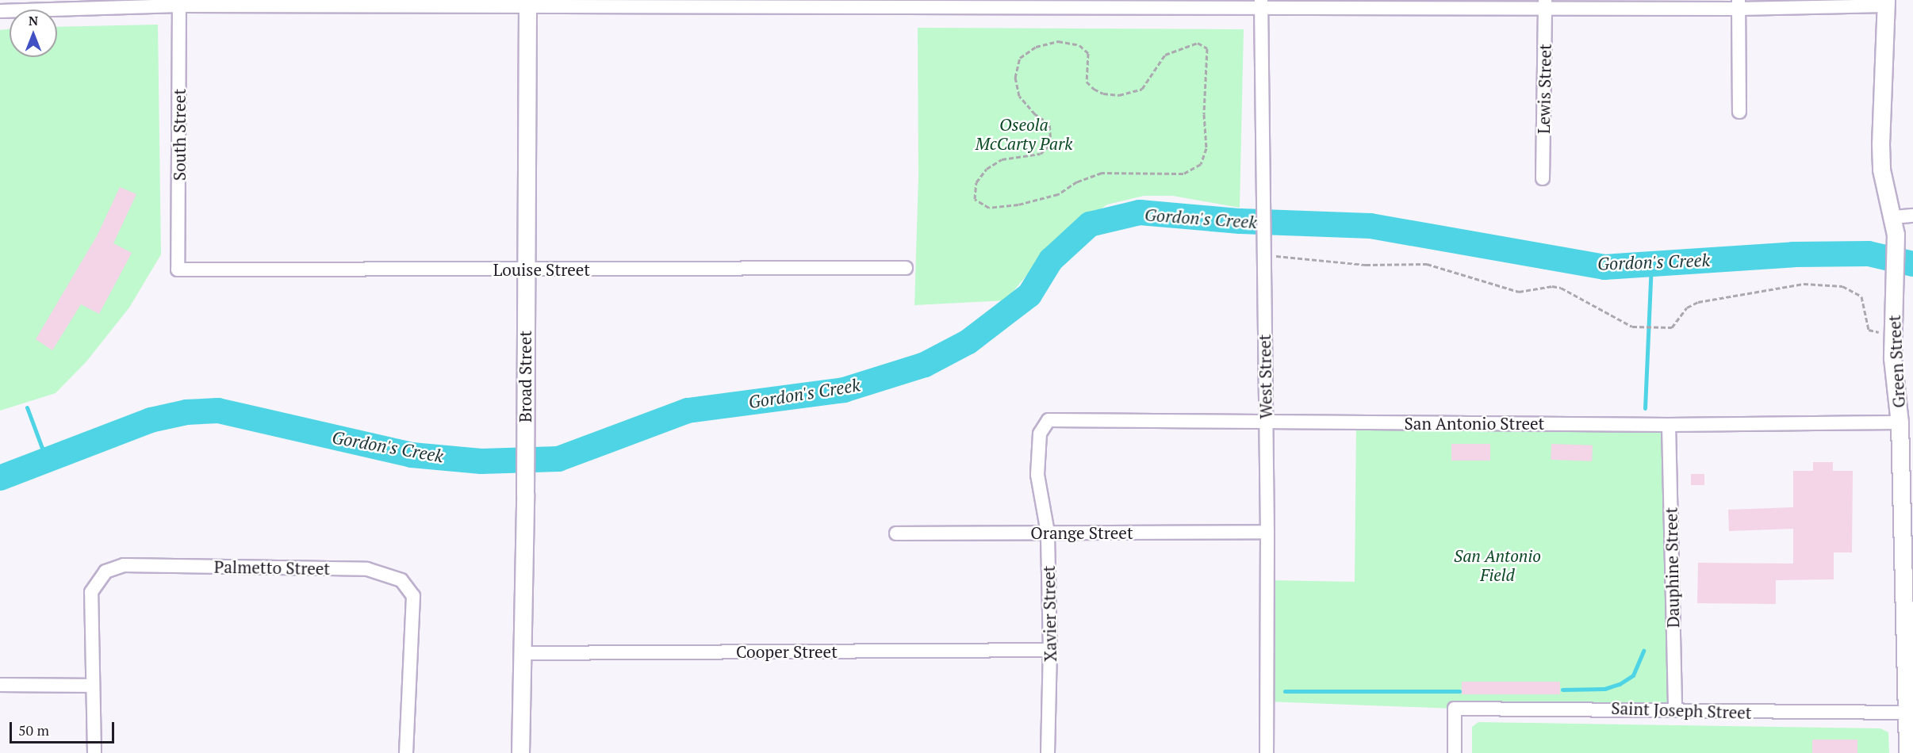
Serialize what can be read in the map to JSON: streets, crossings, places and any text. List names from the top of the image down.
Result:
{
  "streets": {
    "street": [
      "Lewis Street",
      "South Street",
      "Louise Street",
      "Green Street",
      "Broad Street",
      "West Street",
      "San Antonio Street",
      "Orange Street",
      "Palmetto Street",
      "Dauphine Street",
      "Xavier Street",
      "Cooper Street",
      "Saint Joseph Street"
    ]
  },
  "crossings": [
    ["South Street", "Louise Street"],
    ["Louise Street", "Broad Street"],
    ["Green Street", "San Antonio Street"],
    ["Green Street", "Saint Joseph Street"],
    ["Broad Street", "Cooper Street"],
    ["West Street", "San Antonio Street"],
    ["West Street", "Orange Street"],
    ["San Antonio Street", "Dauphine Street"],
    ["San Antonio Street", "Xavier Street"],
    ["Orange Street", "Xavier Street"],
    ["Dauphine Street", "Saint Joseph Street"],
    ["Xavier Street", "Cooper Street"]
  ],
  "water": ["Gordon's Creek"],
  "parks": ["Oseola McCarty Park", "San Antonio Field"],
  "scale_bar": "50 m",
  "north": "top"
}
